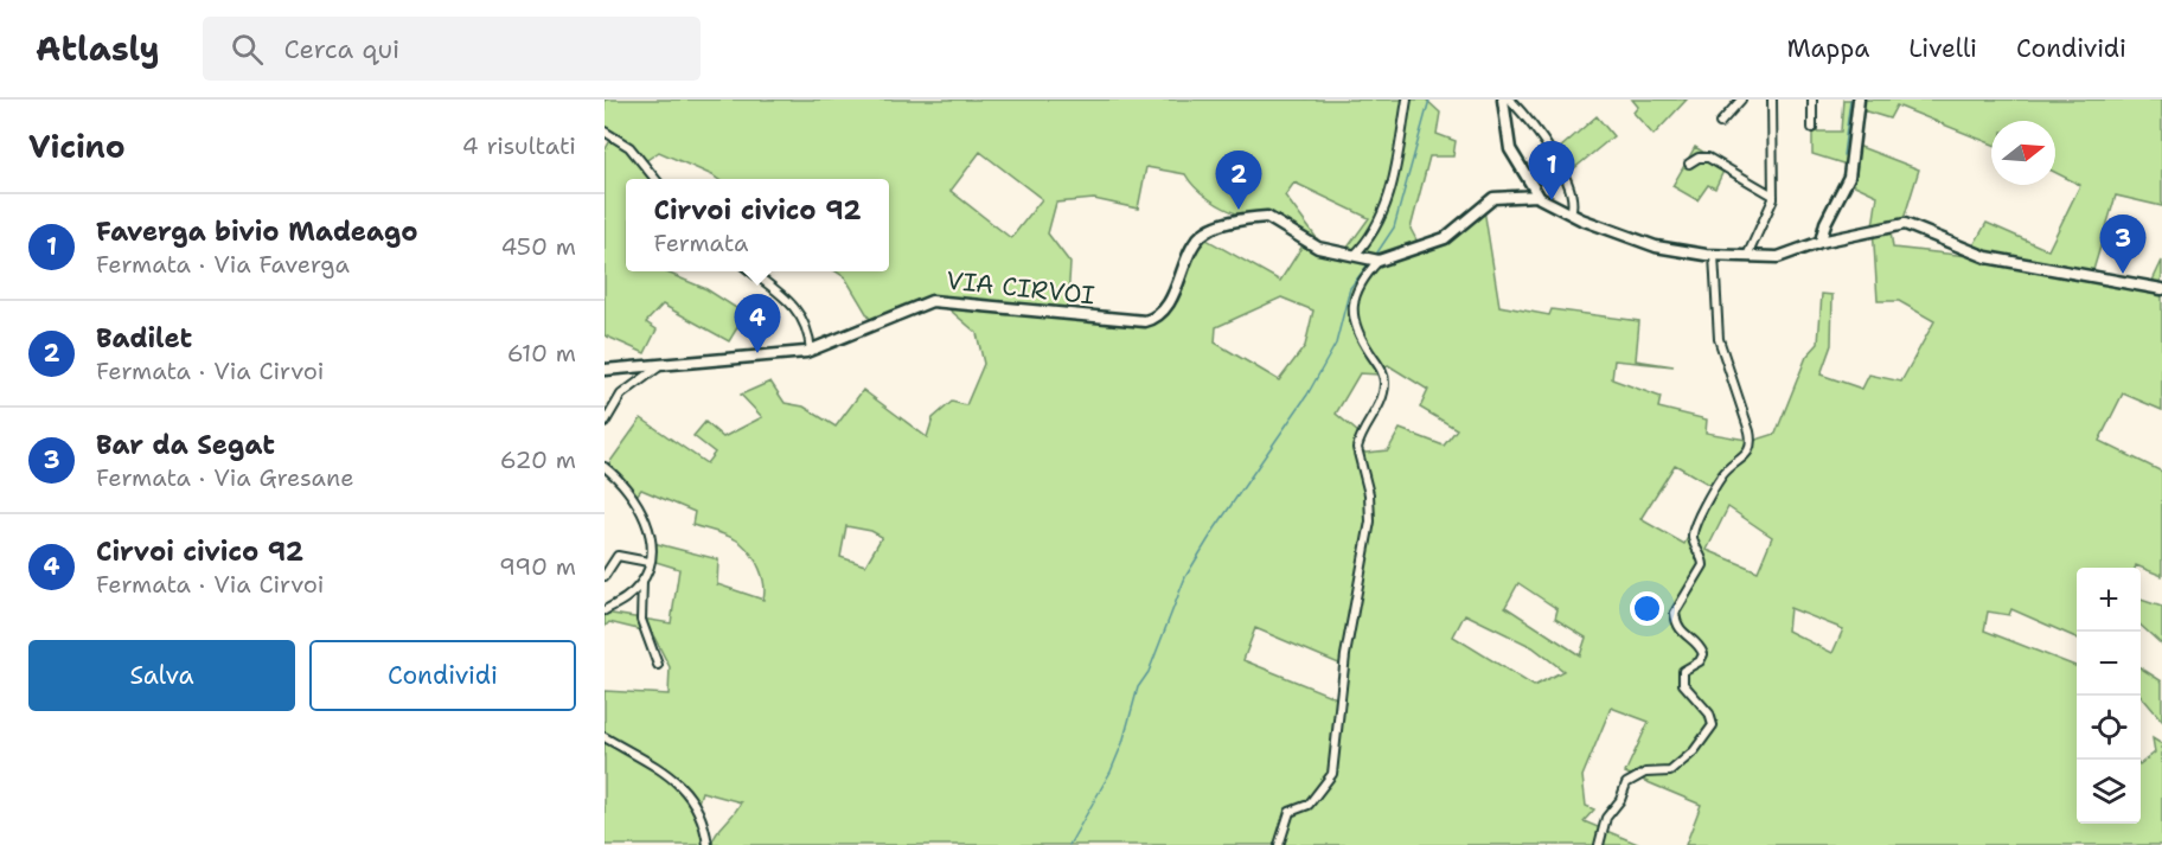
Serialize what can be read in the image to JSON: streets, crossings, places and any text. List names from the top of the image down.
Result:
{
  "streets": {
    "street": ["VIA CIRVOI"]
  },
  "north": "right",
  "page": {
    "header": "Atlasly",
    "search": "Cerca qui",
    "nav": ["Mappa", "Livelli", "Condividi"],
    "heading": ["Vicino", "4 risultati"],
    "pins": [
      "1",
      "2",
      "3",
      "4"
    ],
    "popup": ["Cirvoi civico 92", "Fermata"],
    "list": [
      {
        "mark": "1",
        "name": "Faverga bivio Madeago",
        "note": "Fermata · Via Faverga",
        "value": "450 m"
      },
      {
        "mark": "2",
        "name": "Badilet",
        "note": "Fermata · Via Cirvoi",
        "value": "610 m"
      },
      {
        "mark": "3",
        "name": "Bar da Segat",
        "note": "Fermata · Via Gresane",
        "value": "620 m"
      },
      {
        "mark": "4",
        "name": "Cirvoi civico 92",
        "note": "Fermata · Via Cirvoi",
        "value": "990 m"
      }
    ],
    "map_buttons": ["+", "−"],
    "buttons": ["Salva", "Condividi"]
  }
}
